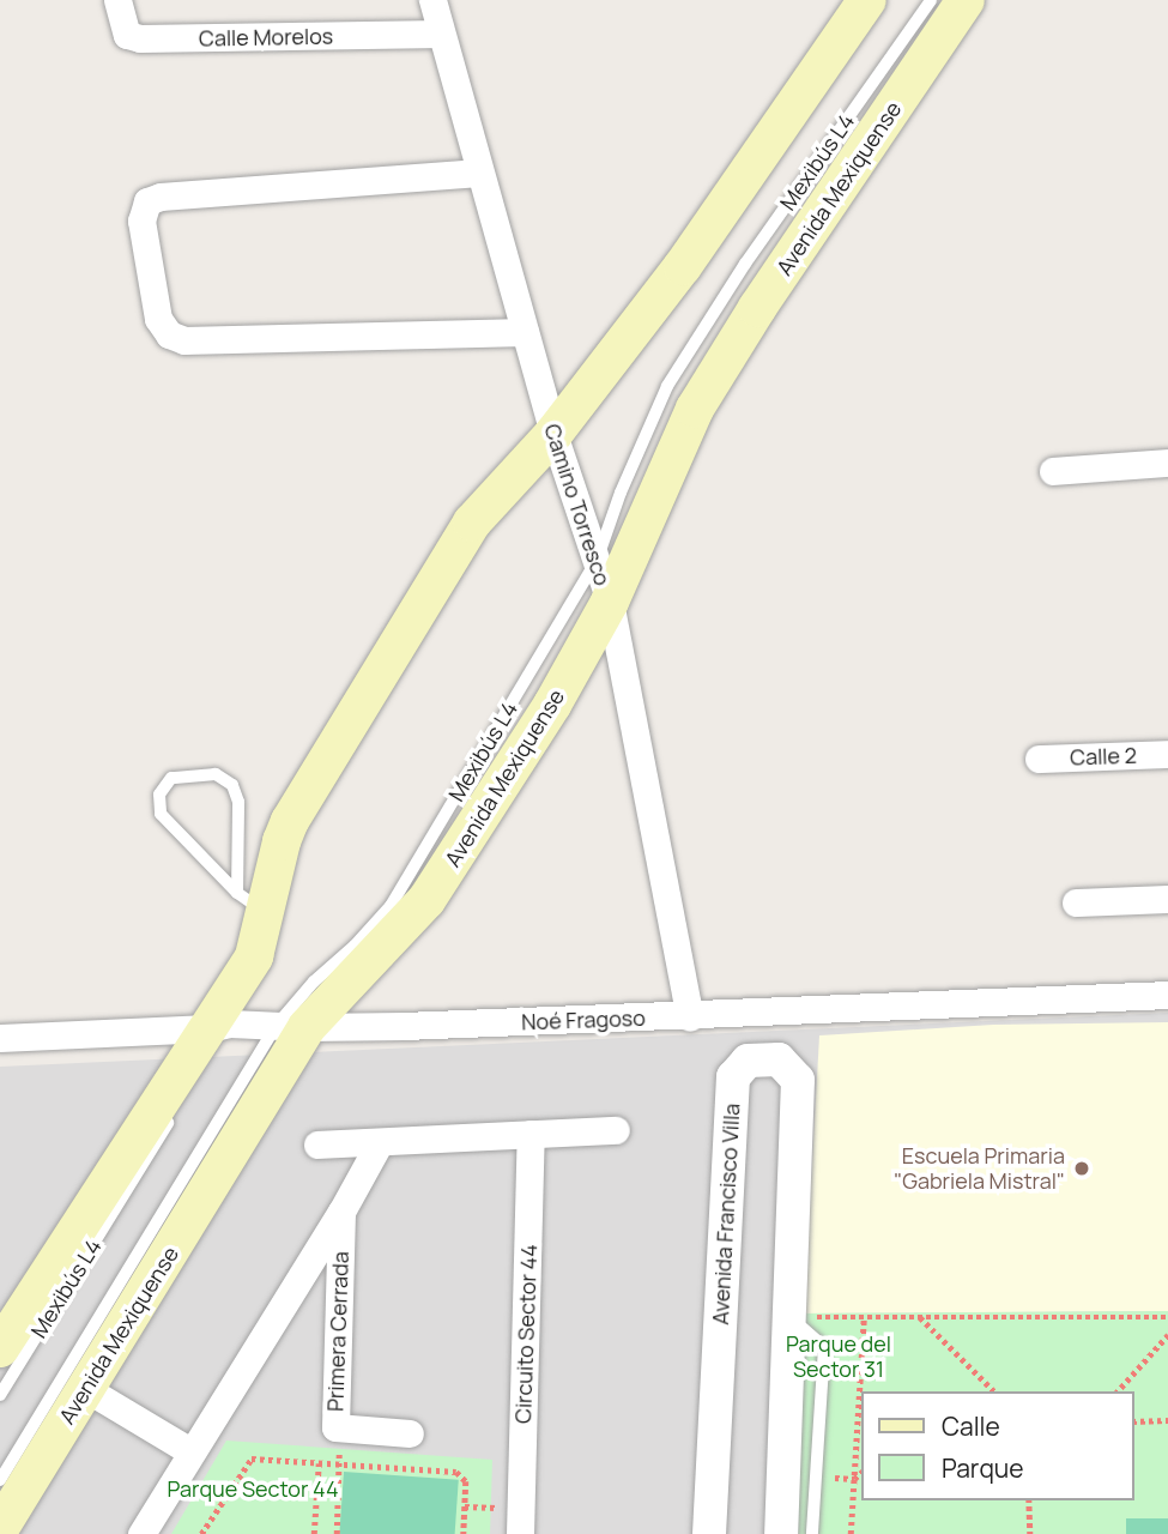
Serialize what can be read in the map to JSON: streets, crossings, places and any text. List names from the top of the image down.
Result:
{
  "streets": {
    "main road": ["Avenida Mexiquense"],
    "street": [
      "Calle Morelos",
      "Camino Torresco",
      "Calle 2",
      "Noé Fragoso",
      "Avenida Francisco Villa",
      "Primera Cerrada",
      "Circuito Sector 44"
    ],
    "lane": ["Mexibús L4"]
  },
  "crossings": [
    ["Calle Morelos", "Camino Torresco"],
    ["Mexibús L4", "Avenida Mexiquense"],
    ["Mexibús L4", "Camino Torresco"],
    ["Mexibús L4", "Noé Fragoso"],
    ["Avenida Mexiquense", "Camino Torresco"],
    ["Avenida Mexiquense", "Noé Fragoso"],
    ["Camino Torresco", "Noé Fragoso"]
  ],
  "parks": ["Parque del Sector 31", "Parque Sector 44"],
  "places": ["Escuela Primaria \"Gabriela Mistral\""],
  "legend": ["Calle", "Parque"]
}
